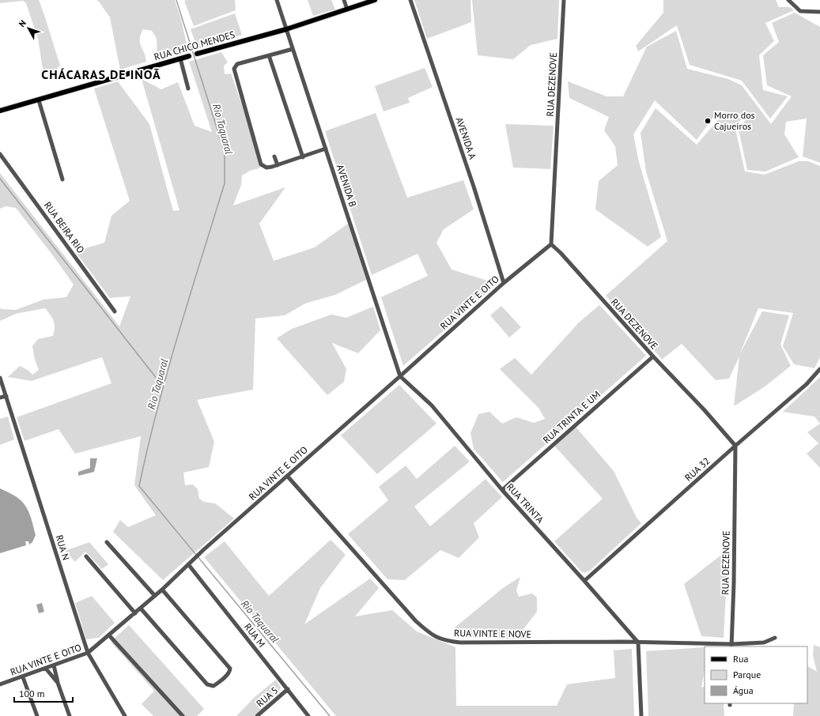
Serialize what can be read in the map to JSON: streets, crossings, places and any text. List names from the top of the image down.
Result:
{
  "streets": {
    "main road": ["RUA CHICO MENDES"],
    "street": [
      "RUA DEZENOVE",
      "AVENIDA A",
      "AVENIDA B",
      "RUA BEIRA RIO",
      "RUA VINTE E OITO",
      "RUA TRINTA E UM",
      "RUA 32",
      "RUA TRINTA",
      "RUA N",
      "RUA VINTE E NOVE",
      "RUA M",
      "RUA 5"
    ]
  },
  "crossings": [
    ["RUA CHICO MENDES", "AVENIDA B"],
    ["RUA DEZENOVE", "RUA VINTE E OITO"],
    ["RUA DEZENOVE", "RUA TRINTA E UM"],
    ["RUA DEZENOVE", "RUA 32"],
    ["RUA DEZENOVE", "RUA VINTE E NOVE"],
    ["AVENIDA A", "RUA VINTE E OITO"],
    ["AVENIDA B", "RUA VINTE E OITO"],
    ["AVENIDA B", "RUA TRINTA"],
    ["RUA VINTE E OITO", "RUA TRINTA"],
    ["RUA VINTE E OITO", "RUA N"],
    ["RUA VINTE E OITO", "RUA VINTE E NOVE"],
    ["RUA VINTE E OITO", "RUA M"],
    ["RUA TRINTA E UM", "RUA TRINTA"],
    ["RUA 32", "RUA TRINTA"],
    ["RUA TRINTA", "RUA VINTE E NOVE"],
    ["RUA M", "RUA 5"]
  ],
  "districts": ["CHÁCARAS DE INOÃ"],
  "water": ["Rio Taquaral"],
  "places": ["Morro dos Cajueiros"],
  "legend": ["Rua", "Parque", "Água"],
  "scale_bar": "100 m",
  "north": "top left"
}
